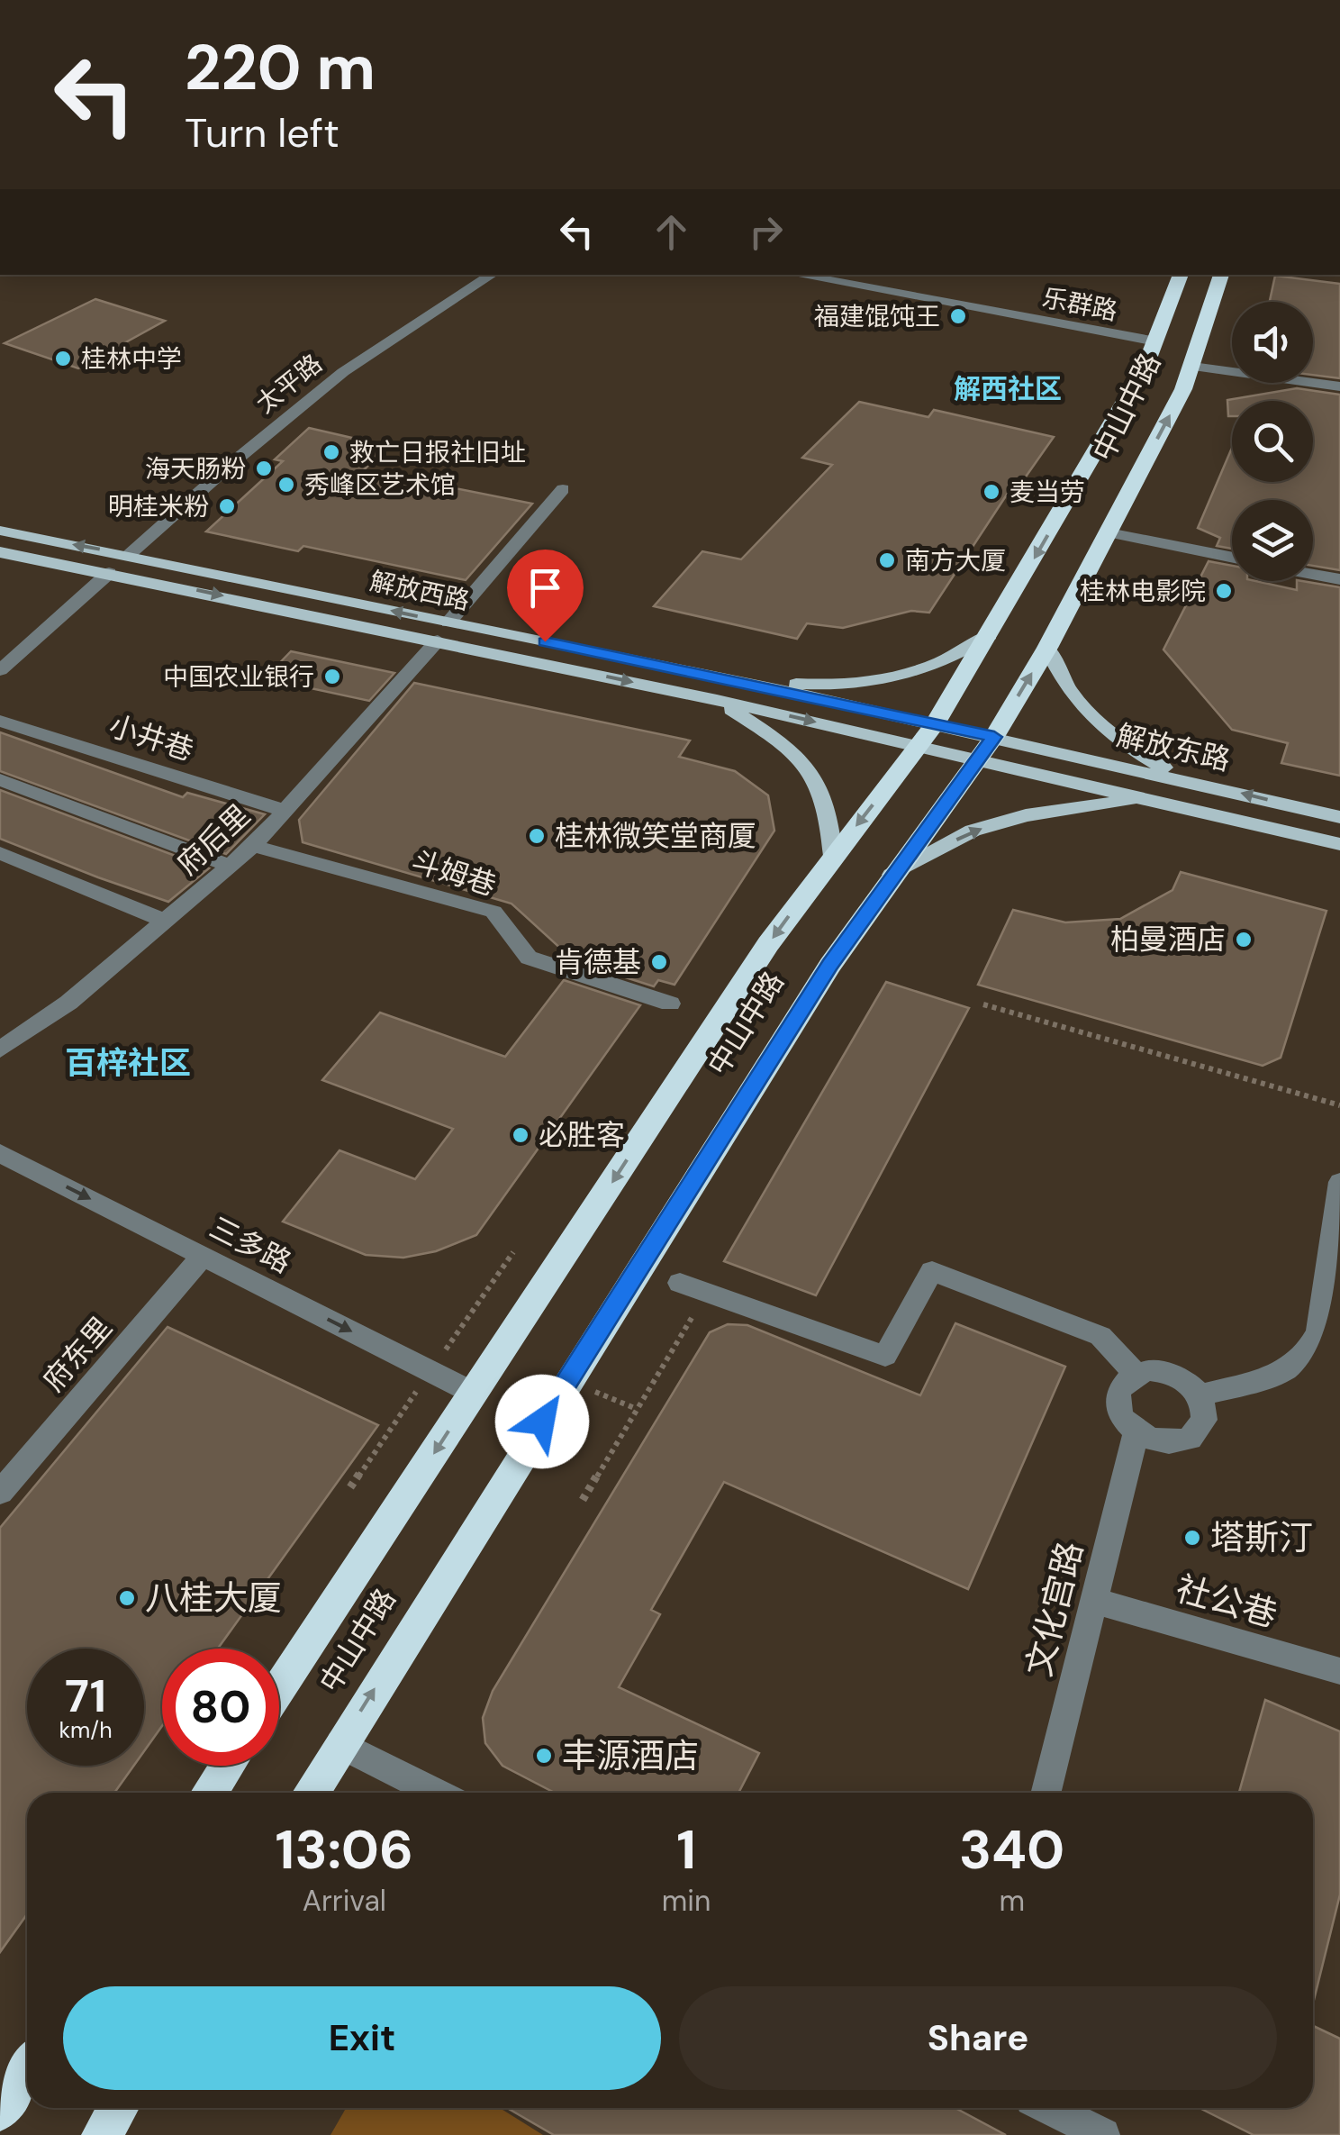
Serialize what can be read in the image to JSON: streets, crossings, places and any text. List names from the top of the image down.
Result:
{
  "streets": {
    "highway": ["中山中路"],
    "main road": ["解放西路", "解放东路"],
    "street": [
      "乐群路",
      "太平路",
      "小井巷",
      "府后里",
      "斗姆巷",
      "三多路",
      "府东里",
      "社公巷",
      "文化宫路"
    ]
  },
  "crossings": [
    ["乐群路", "中山中路"],
    ["太平路", "解放西路"],
    ["中山中路", "解放西路"],
    ["中山中路", "解放东路"],
    ["中山中路", "三多路"],
    ["解放西路", "解放东路"],
    ["解放西路", "府后里"],
    ["小井巷", "府后里"],
    ["府后里", "斗姆巷"],
    ["三多路", "府东里"],
    ["社公巷", "文化宫路"]
  ],
  "one_way": ["三多路"],
  "districts": ["解西社区", "百梓社区"],
  "places": [
    "福建馄饨王",
    "桂林中学",
    "救亡日报社旧址",
    "海天肠粉",
    "秀峰区艺术馆",
    "麦当劳",
    "明桂米粉",
    "南方大厦",
    "桂林电影院",
    "中国农业银行",
    "桂林微笑堂商厦",
    "柏曼酒店",
    "肯德基",
    "必胜客",
    "塔斯汀",
    "八桂大厦",
    "丰源酒店"
  ],
  "page": {
    "turn": ["220 m", "Turn left"],
    "speed": "71 km/h",
    "limit": "80",
    "eta": [
      "13:06",
      "Arrival",
      "1",
      "min",
      "340",
      "m"
    ],
    "buttons": ["Exit", "Share"]
  }
}
